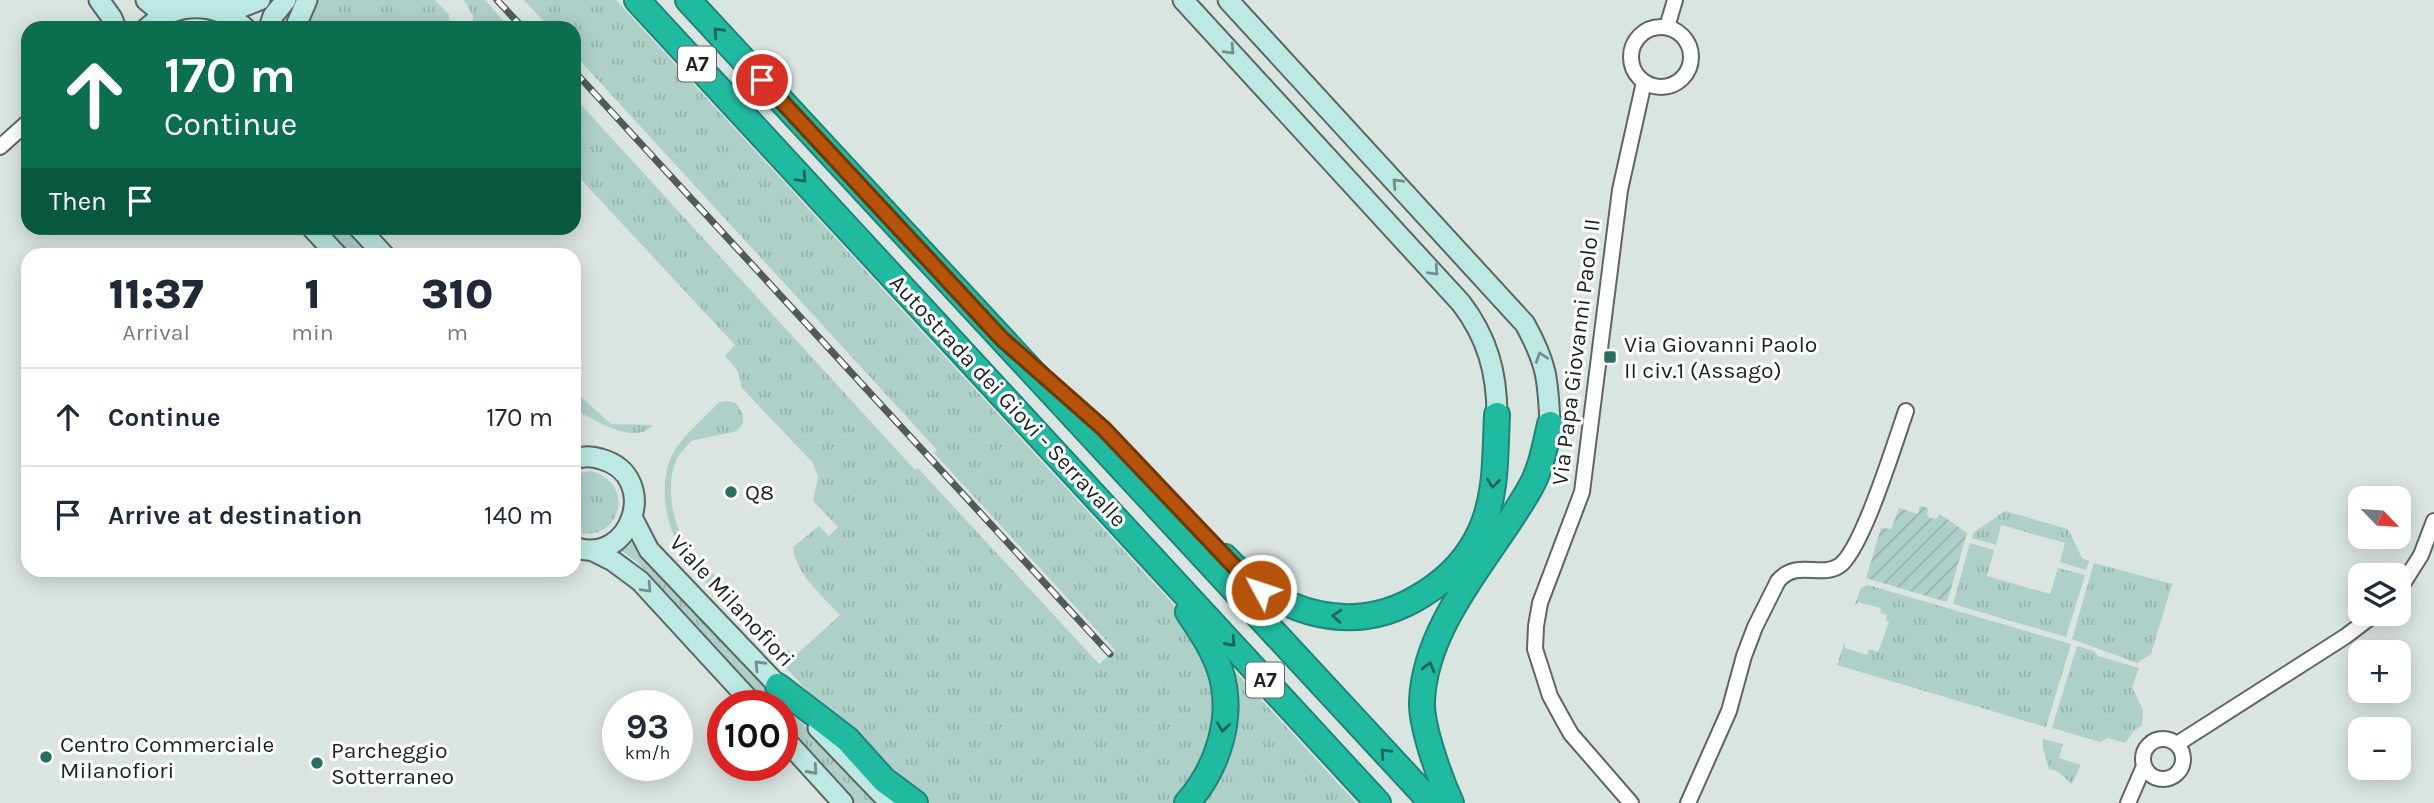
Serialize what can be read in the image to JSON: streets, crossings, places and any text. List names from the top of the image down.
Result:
{
  "streets": {
    "highway": ["A7", "Autostrada dei Giovi - Serravalle"],
    "main road": ["Viale Milanofiori"],
    "street": ["Via Papa Giovanni Paolo II"]
  },
  "places": {
    "transit": ["Via Giovanni Paolo II civ.1 (Assago)"],
    "other": ["Q8", "Centro Commerciale Milanofiori", "Parcheggio Sotterraneo"]
  },
  "north": "bottom right",
  "page": {
    "turn": ["170 m", "Continue"],
    "then": "Then",
    "eta": [
      "11:37",
      "Arrival",
      "1",
      "min",
      "310",
      "m"
    ],
    "list": [
      {
        "name": "Continue",
        "value": "170 m"
      },
      {
        "name": "Arrive at destination",
        "value": "140 m"
      }
    ],
    "map_buttons": ["+", "−"],
    "speed": "93 km/h",
    "limit": "100"
  }
}
